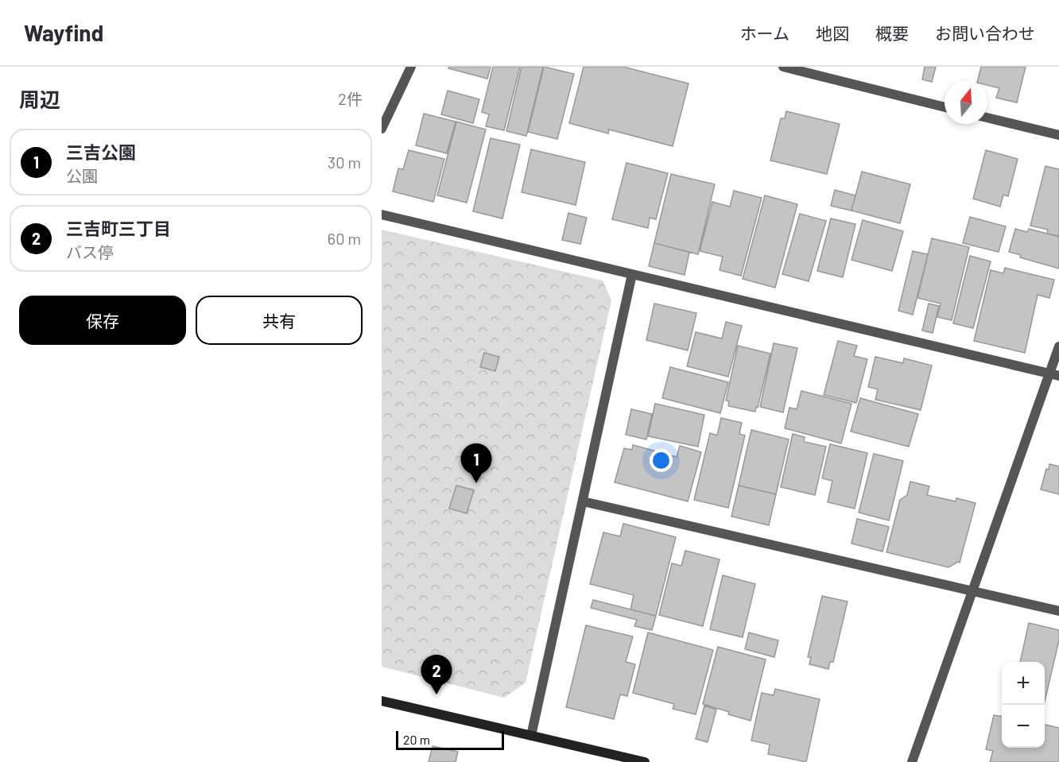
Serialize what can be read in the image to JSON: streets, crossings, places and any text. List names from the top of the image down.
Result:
{
  "scale_bar": "20 m",
  "north": "top",
  "page": {
    "header": "Wayfind",
    "nav": [
      "ホーム",
      "地図",
      "概要",
      "お問い合わせ"
    ],
    "heading": ["周辺", "2件"],
    "list": [
      {
        "mark": "1",
        "name": "三吉公園",
        "note": "公園",
        "value": "30 m"
      },
      {
        "mark": "2",
        "name": "三吉町三丁目",
        "note": "バス停",
        "value": "60 m"
      }
    ],
    "buttons": ["保存", "共有"],
    "pins": ["1", "2"],
    "map_buttons": ["+", "−"],
    "scale": "20 m"
  }
}
